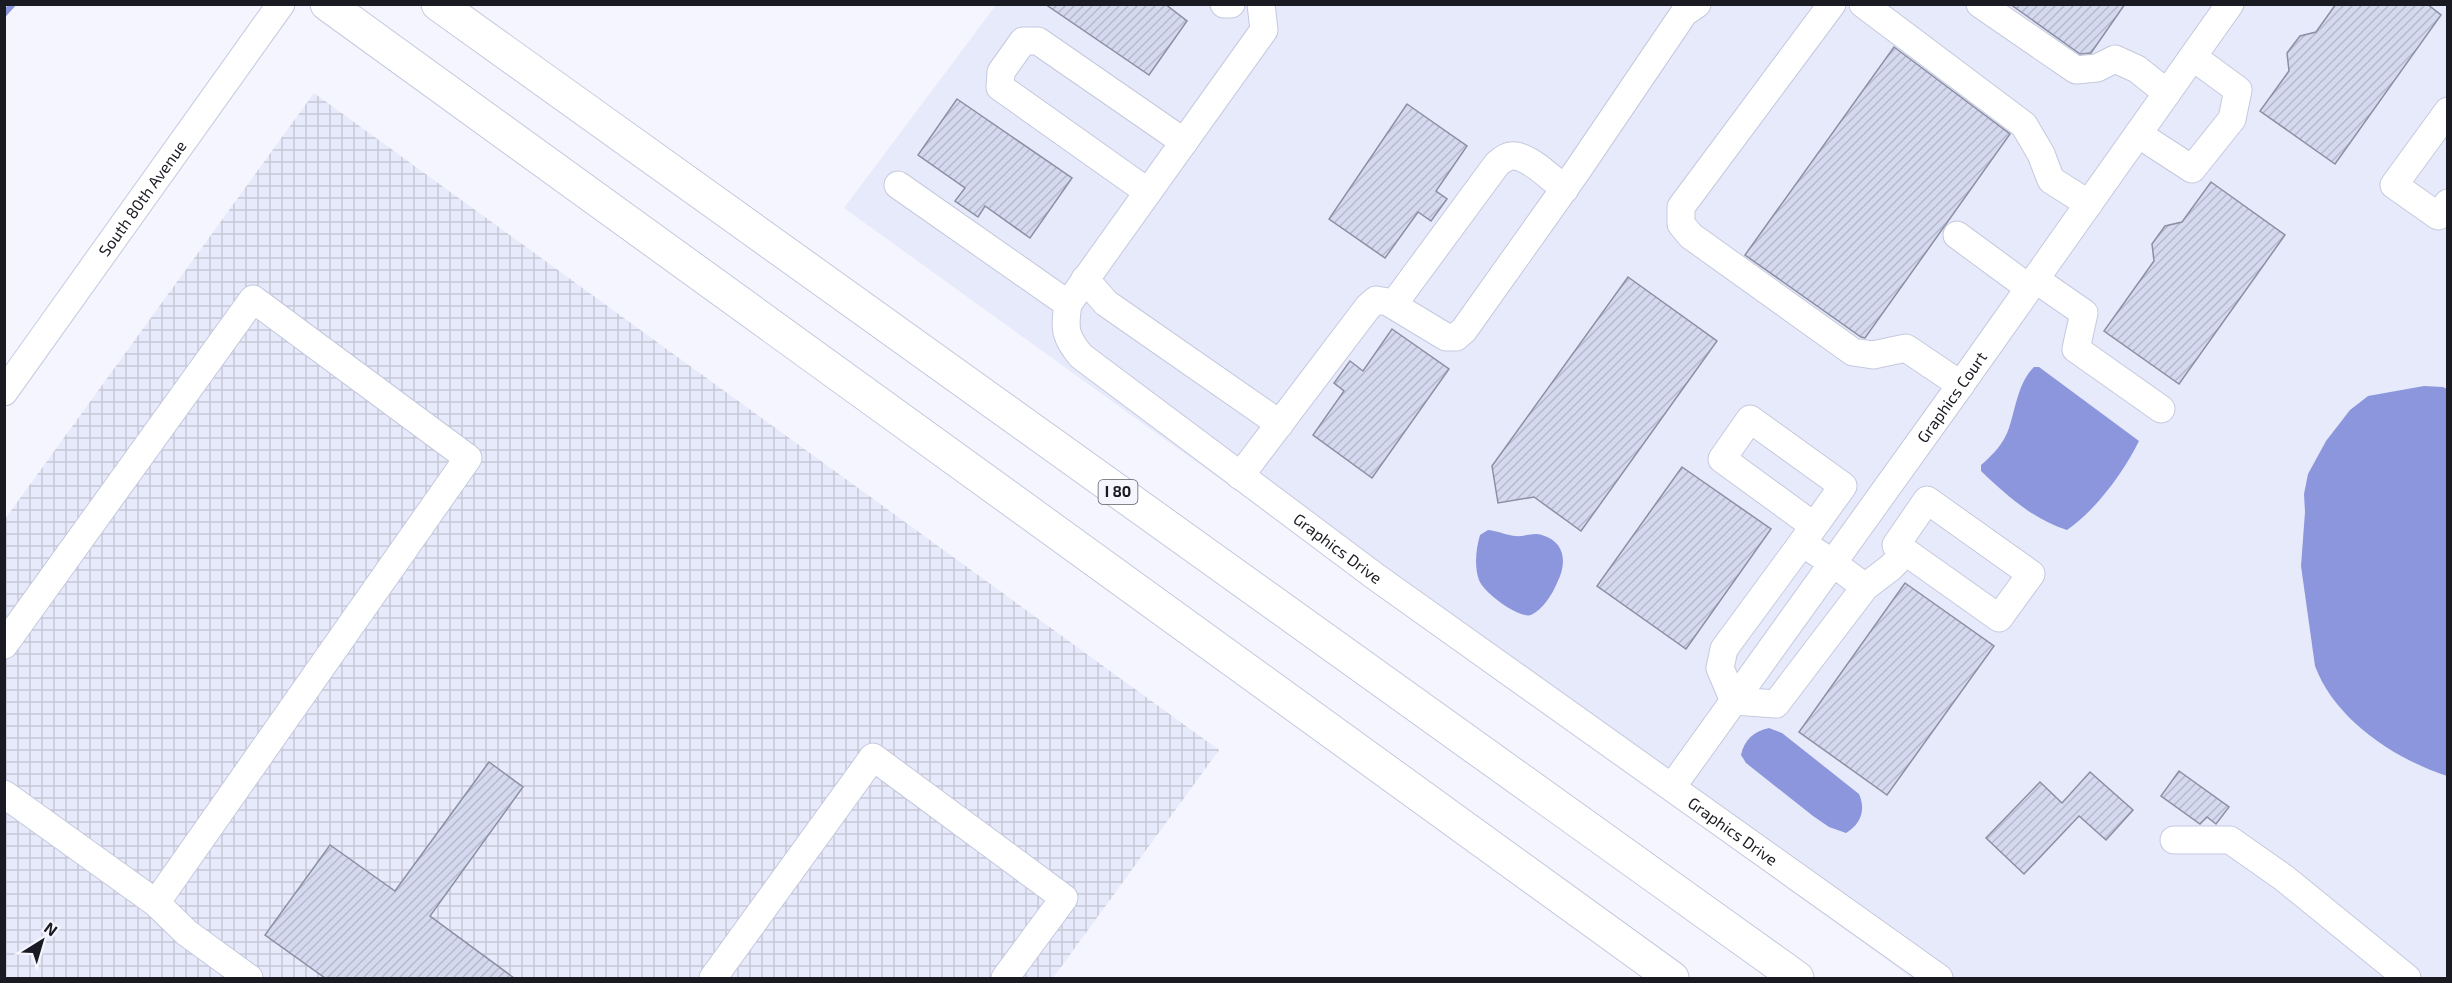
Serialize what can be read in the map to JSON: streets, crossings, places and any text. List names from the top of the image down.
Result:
{
  "streets": {
    "highway": ["I 80"],
    "street": ["South 80th Avenue", "Graphics Court", "Graphics Drive"]
  },
  "crossings": [
    ["Graphics Court", "Graphics Drive"]
  ],
  "north": "top right"
}
